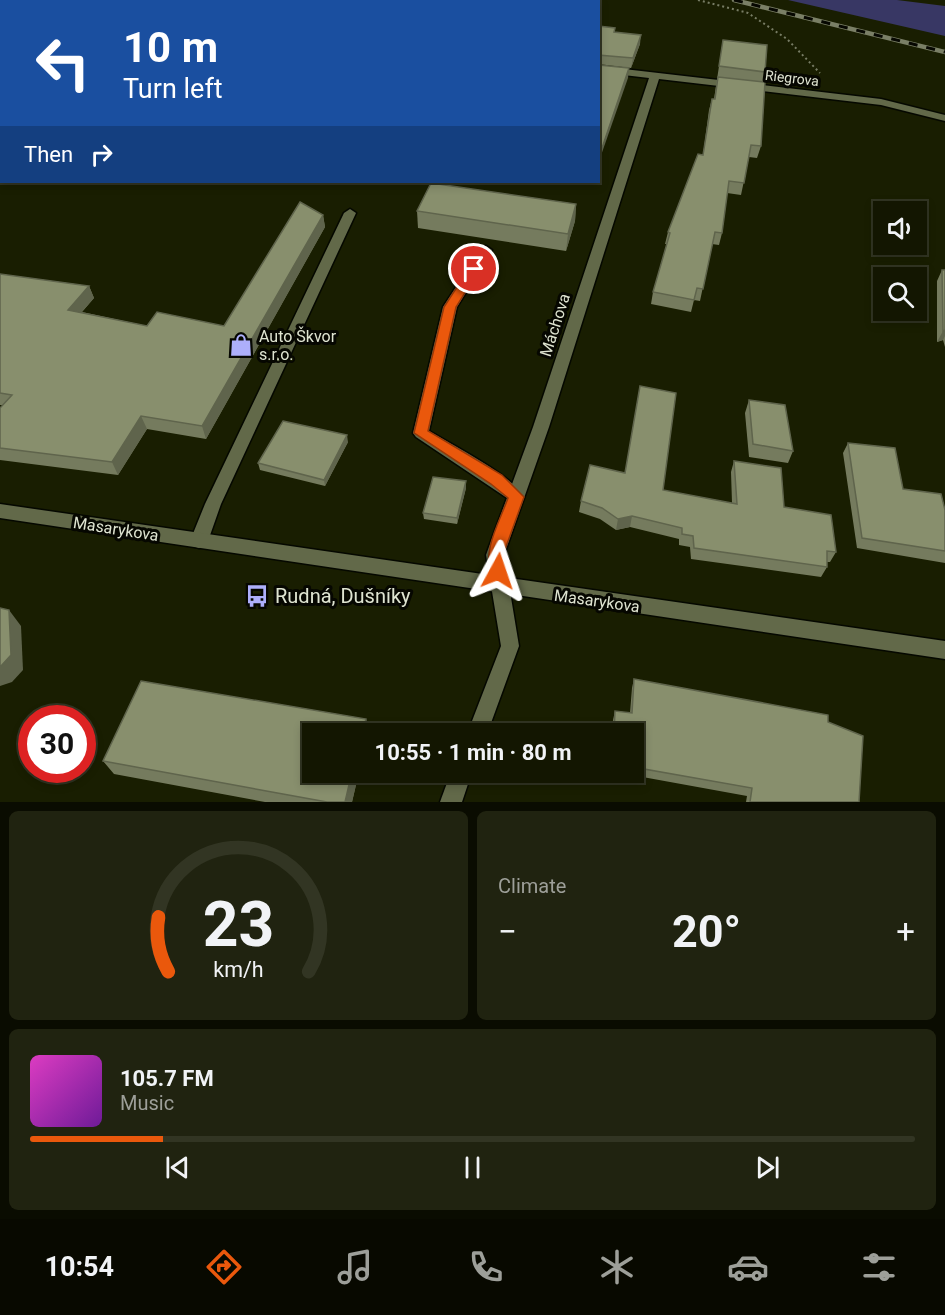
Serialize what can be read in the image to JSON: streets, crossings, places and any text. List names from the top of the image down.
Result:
{
  "streets": {
    "street": ["Riegrova", "Máchova", "Masarykova"]
  },
  "crossings": [
    ["Riegrova", "Máchova"],
    ["Máchova", "Masarykova"]
  ],
  "places": {
    "shop": ["Auto Škvor s.r.o."],
    "bus stop": ["Rudná, Dušníky"]
  },
  "page": {
    "turn": ["10 m", "Turn left"],
    "then": "Then",
    "limit": "30",
    "trip": "10:55 · 1 min · 80 m",
    "tile": "Climate",
    "heat": ["−", "20°", "+"],
    "song": ["105.7 FM", "Music"],
    "tabs": "10:54",
    "gauge": ["23", "km/h"]
  }
}
